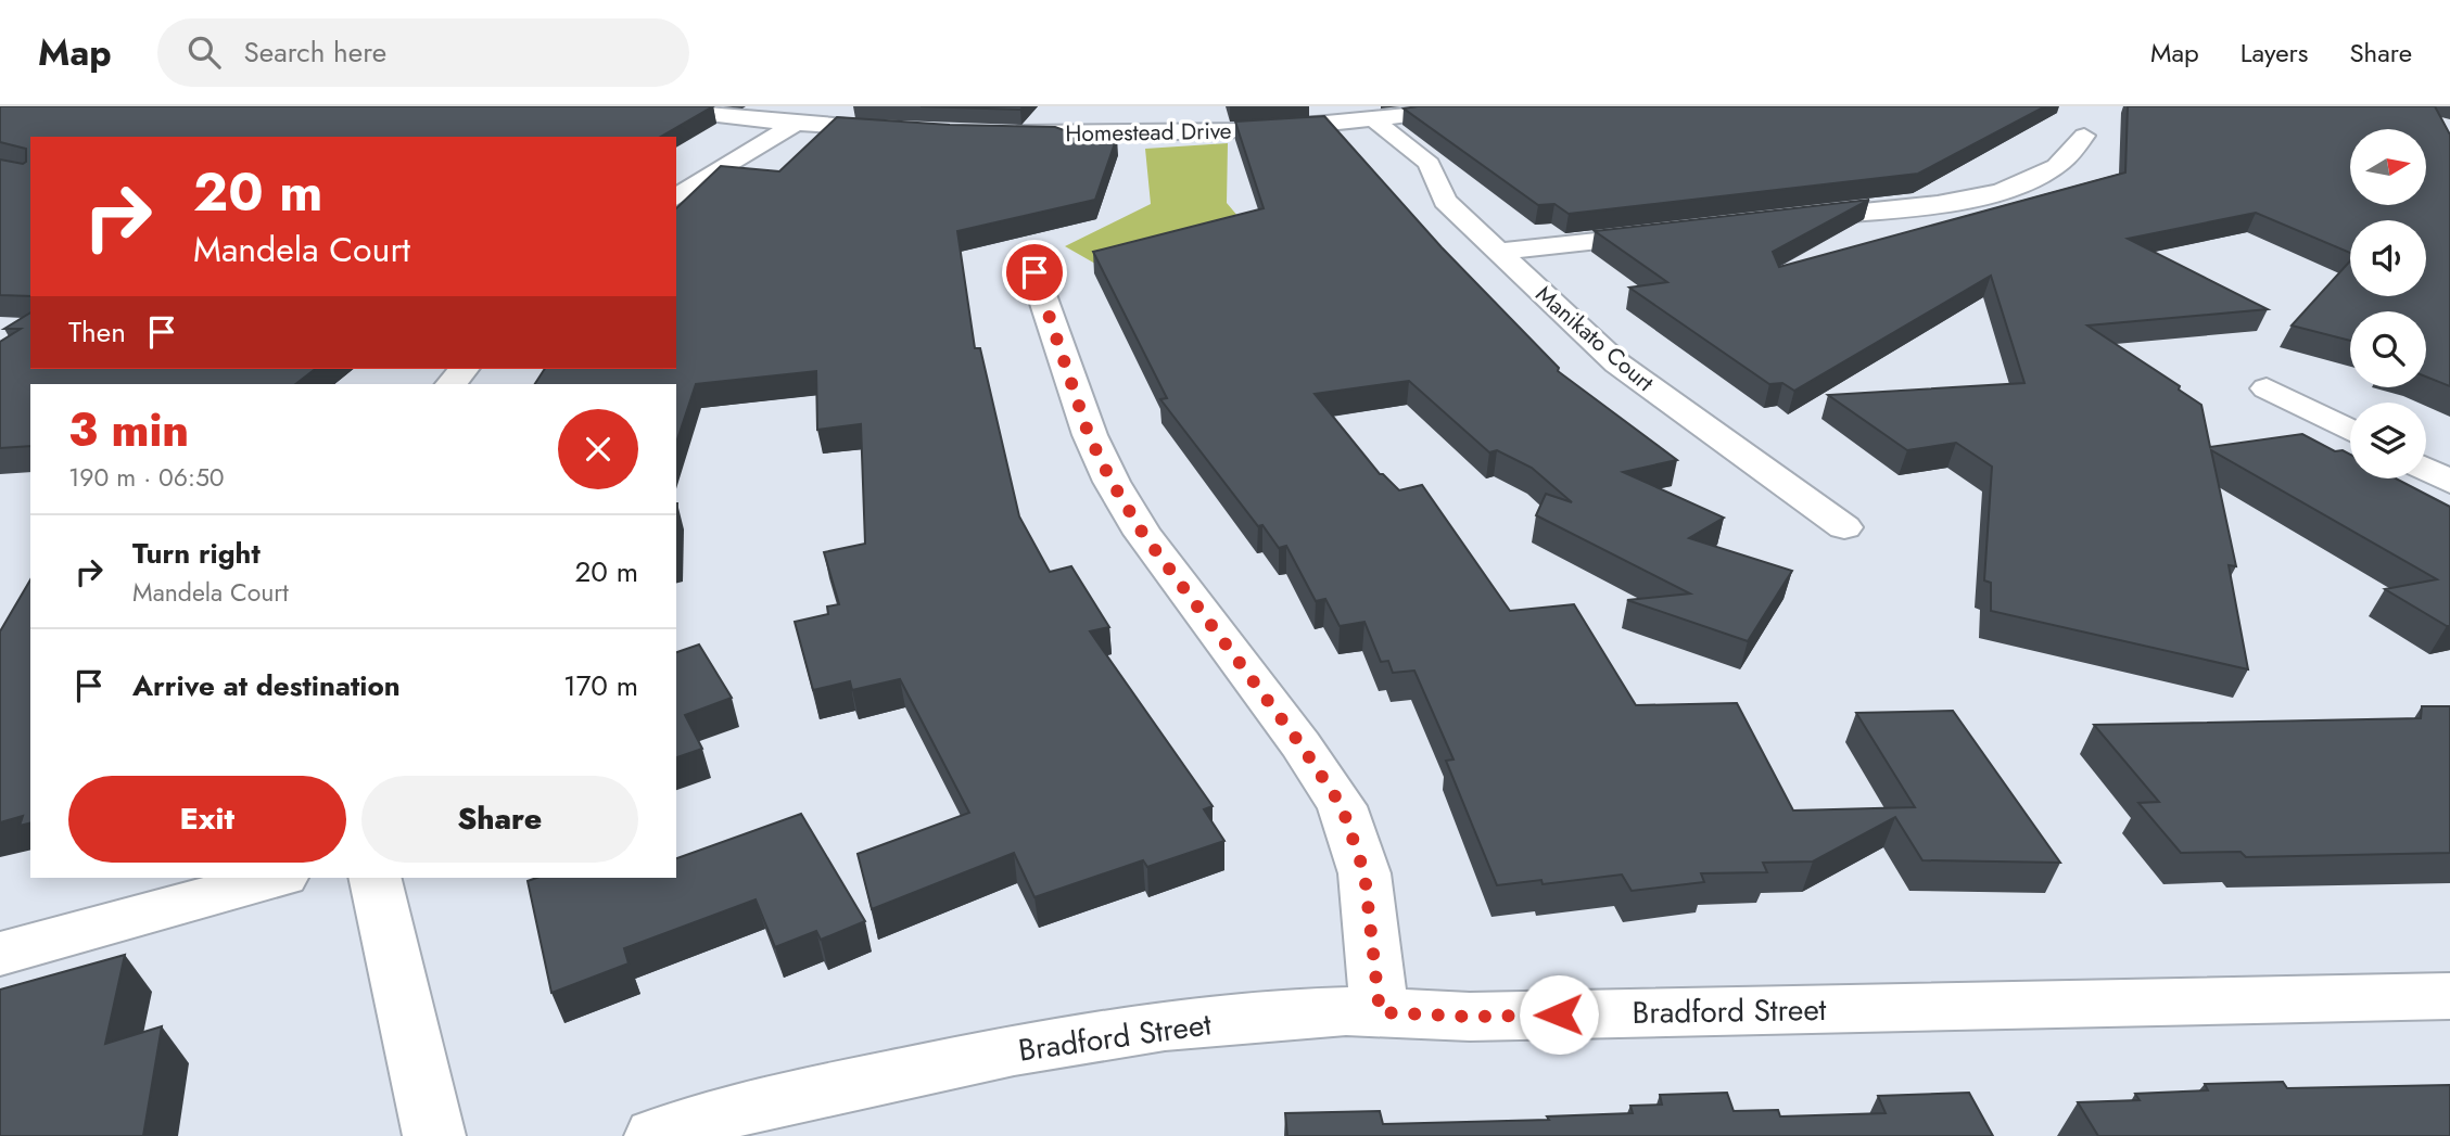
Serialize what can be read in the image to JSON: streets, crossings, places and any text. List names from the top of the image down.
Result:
{
  "streets": {
    "street": ["Homestead Drive", "Manikato Court", "Bradford Street"]
  },
  "crossings": [
    ["Homestead Drive", "Manikato Court"]
  ],
  "north": "right",
  "page": {
    "header": "Map",
    "search": "Search here",
    "nav": ["Map", "Layers", "Share"],
    "turn": ["20 m", "Mandela Court"],
    "then": "Then",
    "heading": ["3 min", "190 m · 06:50"],
    "list": [
      {
        "name": "Turn right",
        "note": "Mandela Court",
        "value": "20 m"
      },
      {
        "name": "Arrive at destination",
        "value": "170 m"
      }
    ],
    "buttons": ["Exit", "Share"]
  }
}
